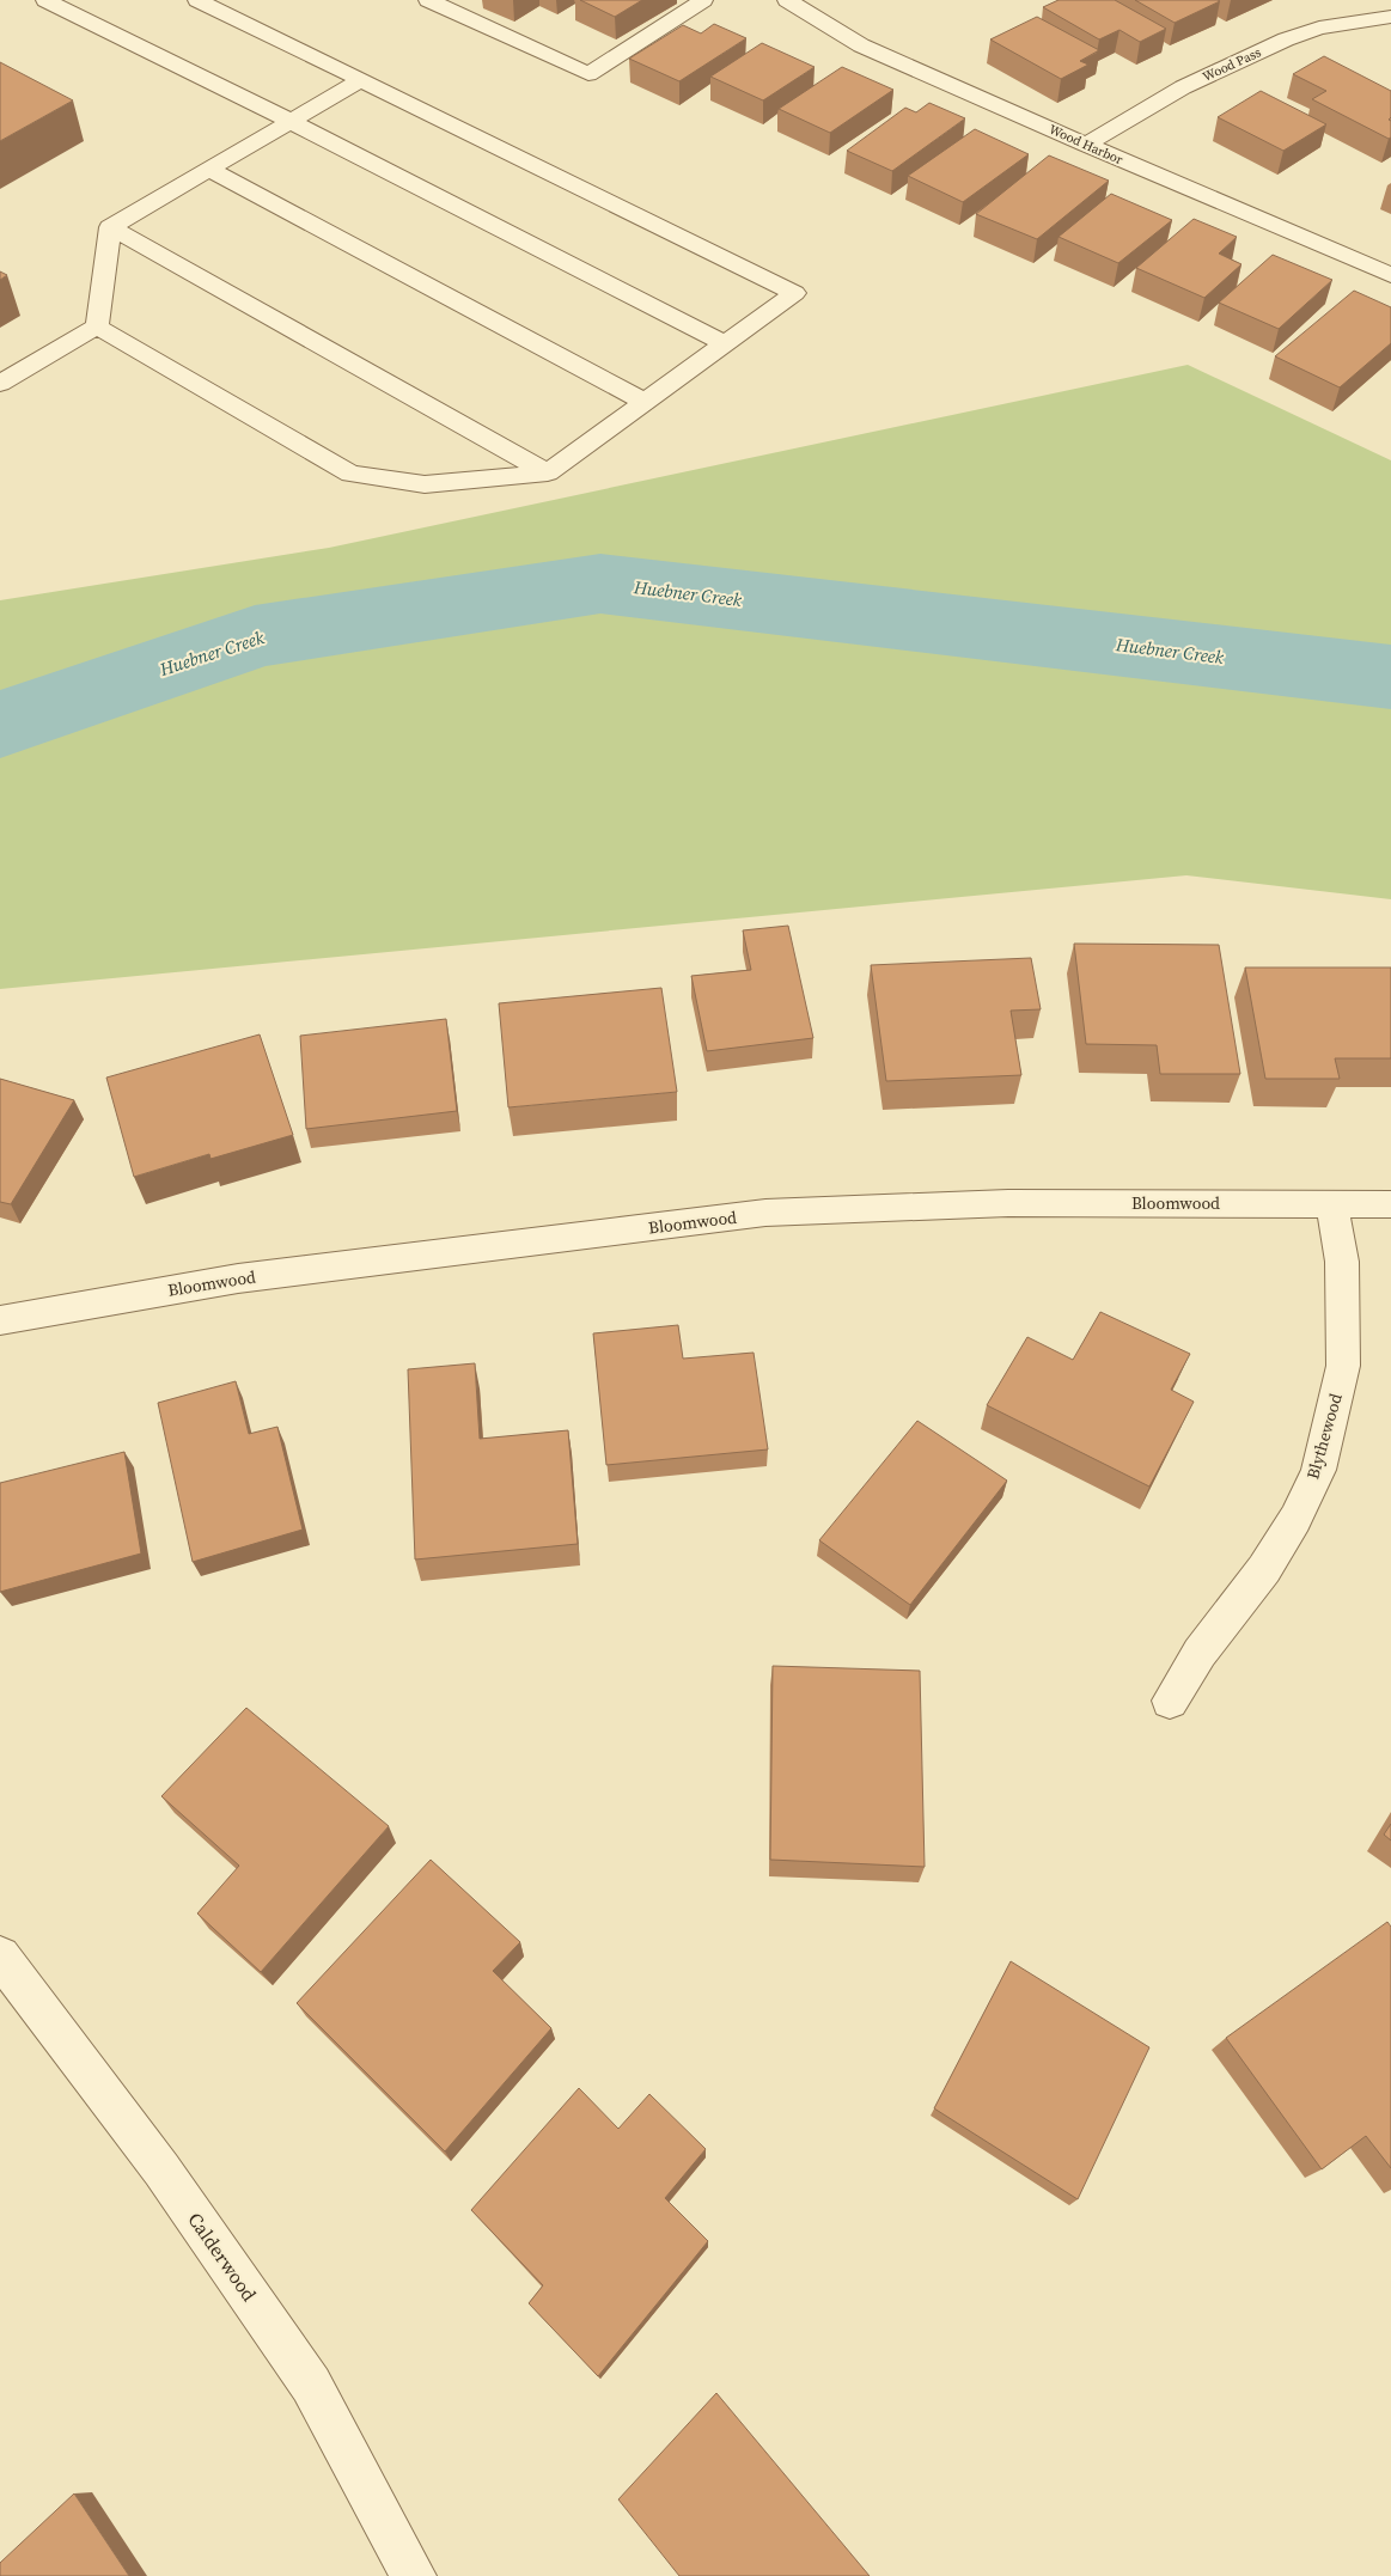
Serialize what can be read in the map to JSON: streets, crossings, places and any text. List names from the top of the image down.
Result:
{
  "streets": {
    "street": [
      "Wood Pass",
      "Wood Harbor",
      "Bloomwood",
      "Blythewood",
      "Calderwood"
    ]
  },
  "crossings": [
    ["Wood Pass", "Wood Harbor"],
    ["Bloomwood", "Blythewood"]
  ],
  "water": ["Huebner Creek"]
}
